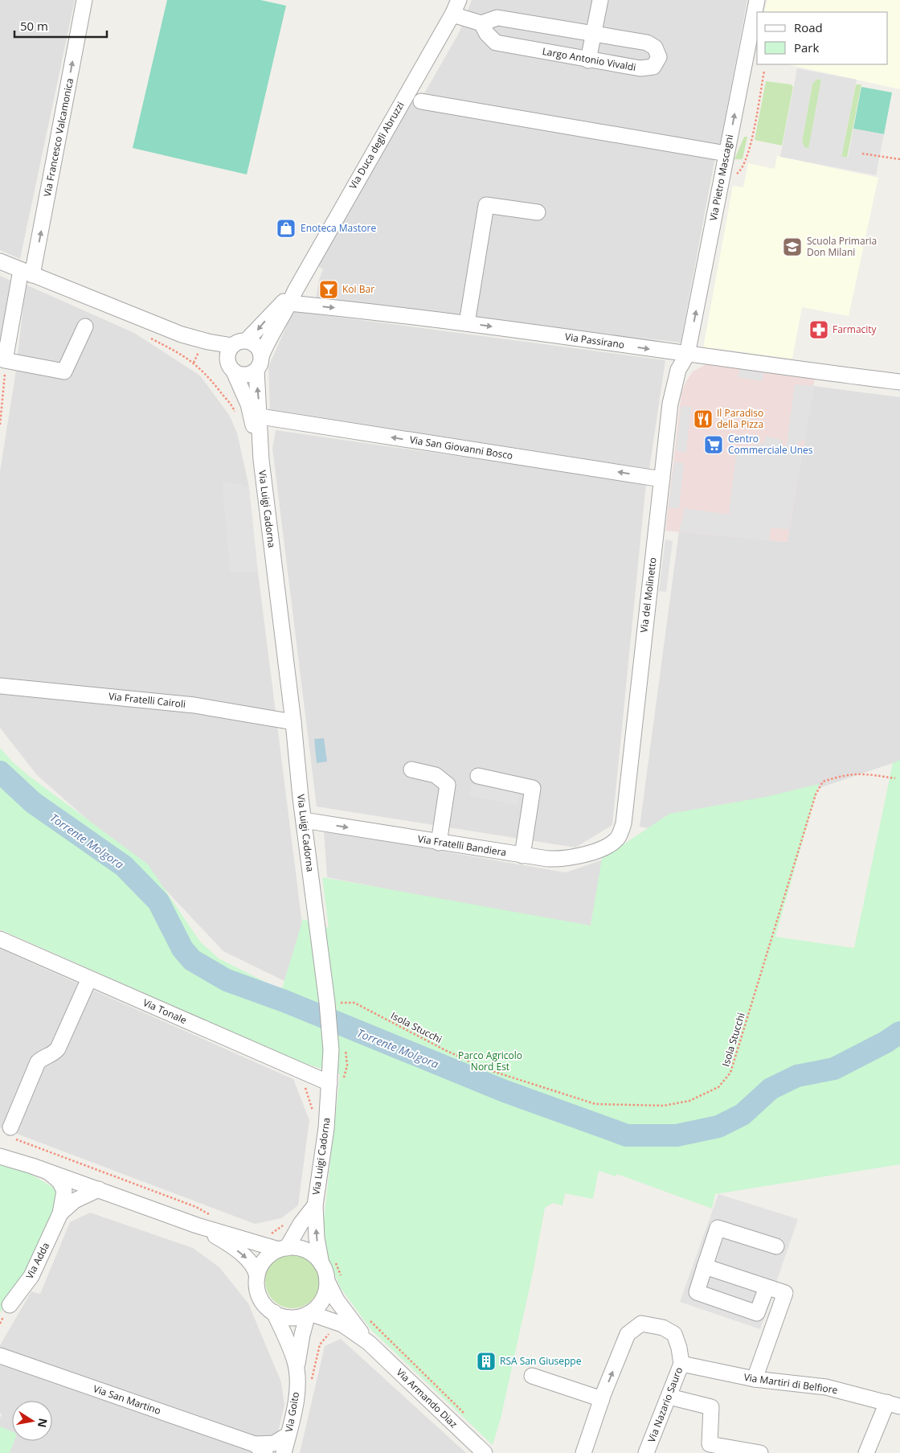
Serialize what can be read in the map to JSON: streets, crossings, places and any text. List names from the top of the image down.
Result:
{
  "streets": {
    "street": [
      "Largo Antonio Vivaldi",
      "Via Francesco Valcamonica",
      "Via Duca degli Abruzzi",
      "Via Pietro Mascagni",
      "Via Passirano",
      "Via San Giovanni Bosco",
      "Via Luigi Cadorna",
      "Via del Molinetto",
      "Via Fratelli Cairoli",
      "Via Fratelli Bandiera",
      "Via Tonale",
      "Via Adda",
      "Via Martiri di Belfiore",
      "Via Armando Diaz",
      "Via San Martino",
      "Via Nazario Sauro",
      "Via Goito"
    ],
    "path": ["Isola Stucchi"]
  },
  "crossings": [
    ["Via Duca degli Abruzzi", "Via Passirano"],
    ["Via Duca degli Abruzzi", "Via Luigi Cadorna"],
    ["Via Pietro Mascagni", "Via Passirano"],
    ["Via Pietro Mascagni", "Via del Molinetto"],
    ["Via Passirano", "Via del Molinetto"],
    ["Via San Giovanni Bosco", "Via Luigi Cadorna"],
    ["Via San Giovanni Bosco", "Via del Molinetto"],
    ["Via Luigi Cadorna", "Via Fratelli Cairoli"],
    ["Via Luigi Cadorna", "Via Fratelli Bandiera"],
    ["Via Luigi Cadorna", "Via Tonale"],
    ["Via Luigi Cadorna", "Isola Stucchi"],
    ["Via Luigi Cadorna", "Via Armando Diaz"],
    ["Via Luigi Cadorna", "Via Goito"],
    ["Via del Molinetto", "Via Fratelli Bandiera"],
    ["Via Martiri di Belfiore", "Via Nazario Sauro"],
    ["Via Armando Diaz", "Via Goito"],
    ["Via San Martino", "Via Goito"]
  ],
  "one_way": [
    "Via Francesco Valcamonica",
    "Via Pietro Mascagni",
    "Via Passirano",
    "Via San Giovanni Bosco",
    "Via Fratelli Bandiera"
  ],
  "water": ["Torrente Molgora"],
  "parks": ["Parco Agricolo Nord Est"],
  "places": {
    "shop": ["Enoteca Mastore"],
    "school or university": ["Scuola Primaria Don Milani"],
    "bar": ["Koi Bar"],
    "pharmacy": ["Farmacity"],
    "restaurant": ["Il Paradiso della Pizza"],
    "supermarket": ["Centro Commerciale Unes"],
    "building": ["RSA San Giuseppe"]
  },
  "legend": ["Road", "Park"],
  "scale_bar": "50 m",
  "north": "right"
}
